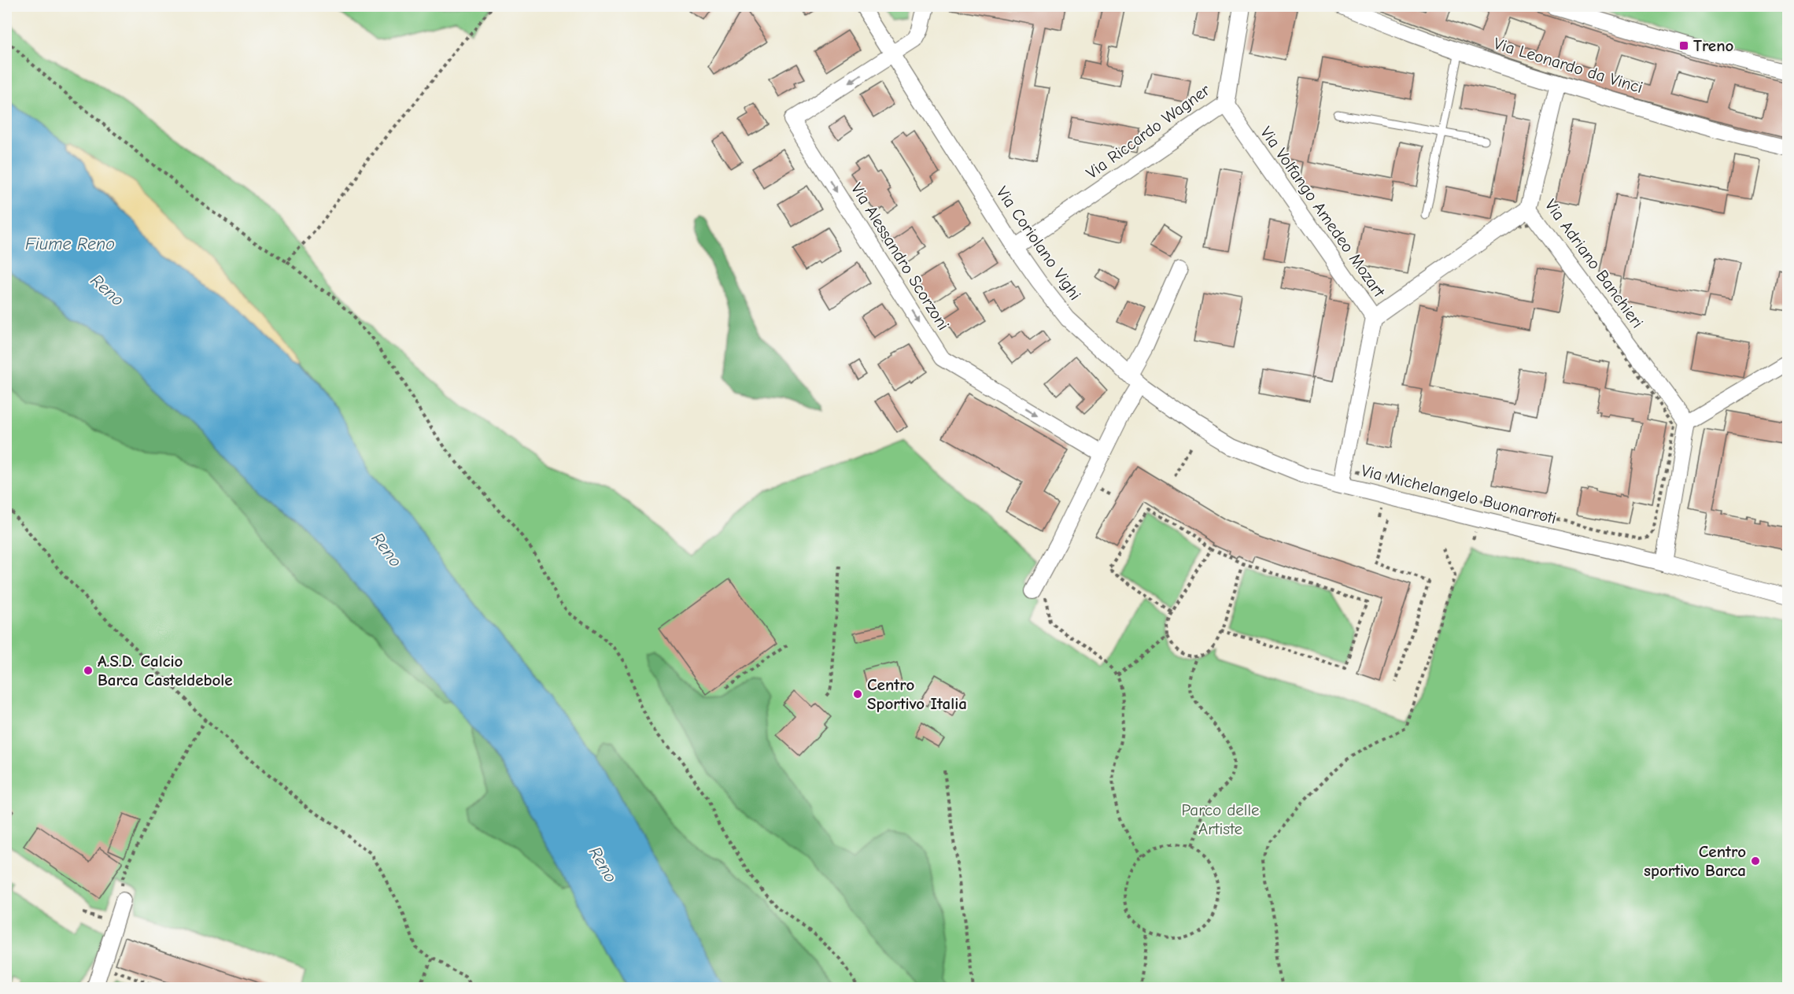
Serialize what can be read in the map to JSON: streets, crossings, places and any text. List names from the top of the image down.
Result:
{
  "streets": {
    "street": [
      "Via Leonardo da Vinci",
      "Via Riccardo Wagner",
      "Via Volfango Amedeo Mozart",
      "Via Coriolano Vighi",
      "Via Alessandro Scorzoni",
      "Via Adriano Banchieri",
      "Via Michelangelo Buonarroti"
    ]
  },
  "crossings": [
    ["Via Leonardo da Vinci", "Via Adriano Banchieri"],
    ["Via Riccardo Wagner", "Via Volfango Amedeo Mozart"],
    ["Via Riccardo Wagner", "Via Coriolano Vighi"],
    ["Via Volfango Amedeo Mozart", "Via Michelangelo Buonarroti"],
    ["Via Coriolano Vighi", "Via Alessandro Scorzoni"],
    ["Via Coriolano Vighi", "Via Michelangelo Buonarroti"]
  ],
  "water": ["Fiume Reno", "Reno"],
  "parks": ["Parco delle Artiste"],
  "places": {
    "transit": ["Treno"],
    "other": ["A.S.D. Calcio Barca Casteldebole", "Centro Sportivo Italia", "Centro sportivo Barca"]
  }
}
